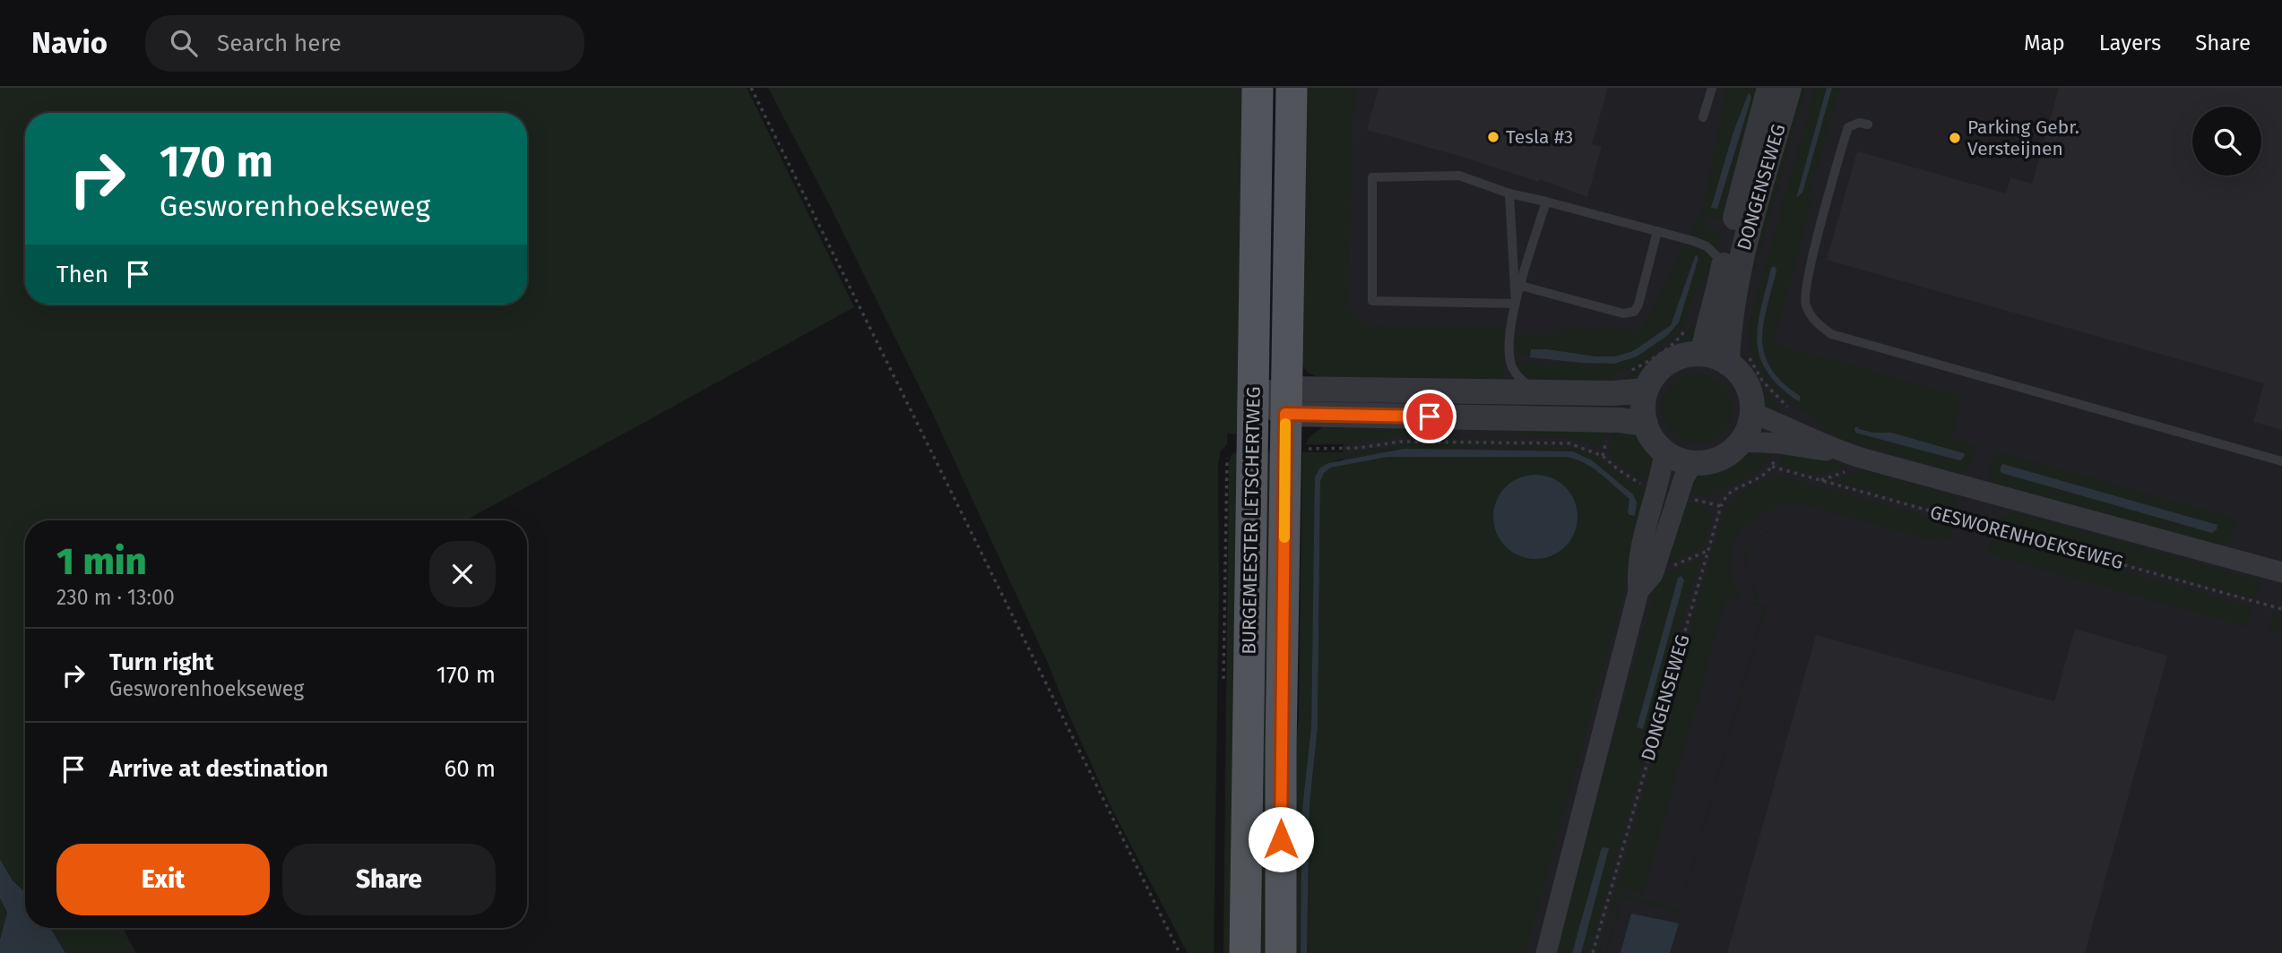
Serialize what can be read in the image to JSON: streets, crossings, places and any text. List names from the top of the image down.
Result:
{
  "streets": {
    "main road": ["BURGEMEESTER LETSCHERTWEG"],
    "street": ["DONGENSEWEG", "GESWORENHOEKSEWEG"]
  },
  "crossings": [
    ["DONGENSEWEG", "GESWORENHOEKSEWEG"]
  ],
  "places": ["Tesla #3", "Parking Gebr. Versteijnen"],
  "page": {
    "header": "Navio",
    "search": "Search here",
    "nav": ["Map", "Layers", "Share"],
    "turn": ["170 m", "Gesworenhoekseweg"],
    "then": "Then",
    "heading": ["1 min", "230 m · 13:00"],
    "list": [
      {
        "name": "Turn right",
        "note": "Gesworenhoekseweg",
        "value": "170 m"
      },
      {
        "name": "Arrive at destination",
        "value": "60 m"
      }
    ],
    "buttons": ["Exit", "Share"]
  }
}
